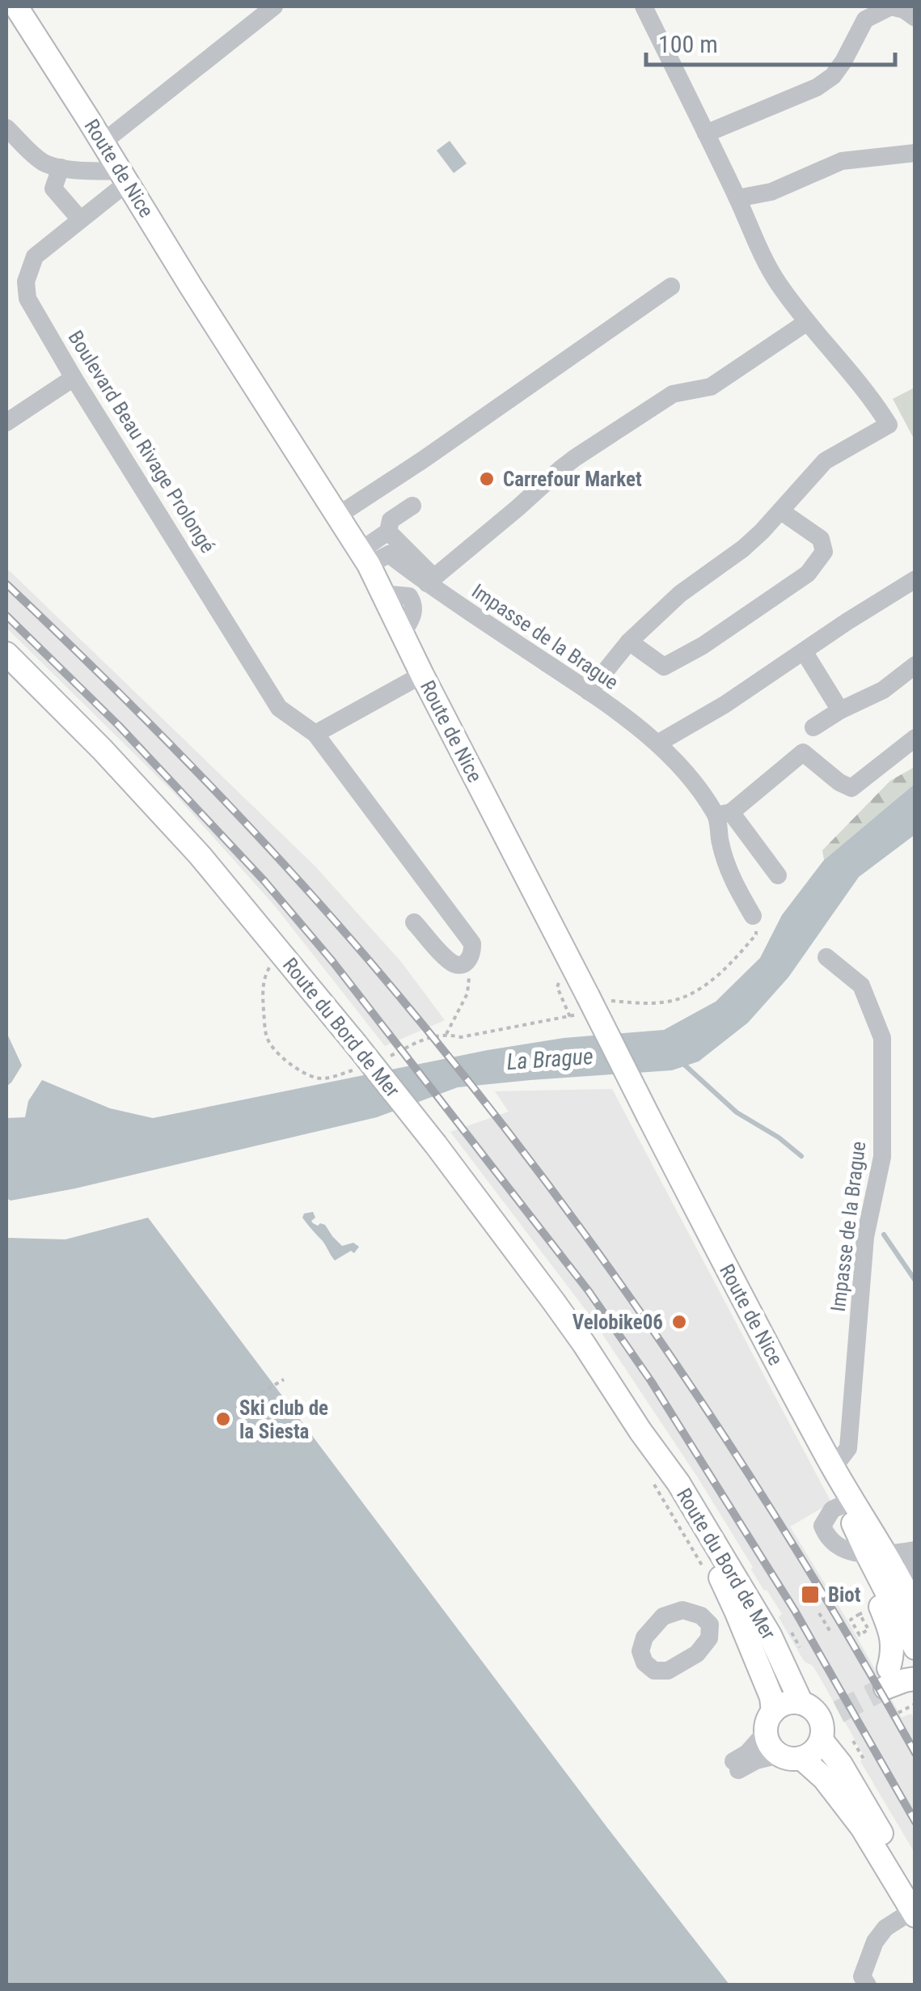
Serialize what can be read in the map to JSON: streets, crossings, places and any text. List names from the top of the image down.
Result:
{
  "streets": {
    "main road": ["Route de Nice", "Route du Bord de Mer"],
    "street": ["Boulevard Beau Rivage Prolongé", "Impasse de la Brague"]
  },
  "crossings": [
    ["Route de Nice", "Boulevard Beau Rivage Prolongé"],
    ["Route de Nice", "Impasse de la Brague"]
  ],
  "water": ["La Brague"],
  "places": {
    "other": ["Carrefour Market", "Velobike06", "Ski club de la Siesta"],
    "transit": ["Biot"]
  },
  "scale_bar": "100 m"
}
